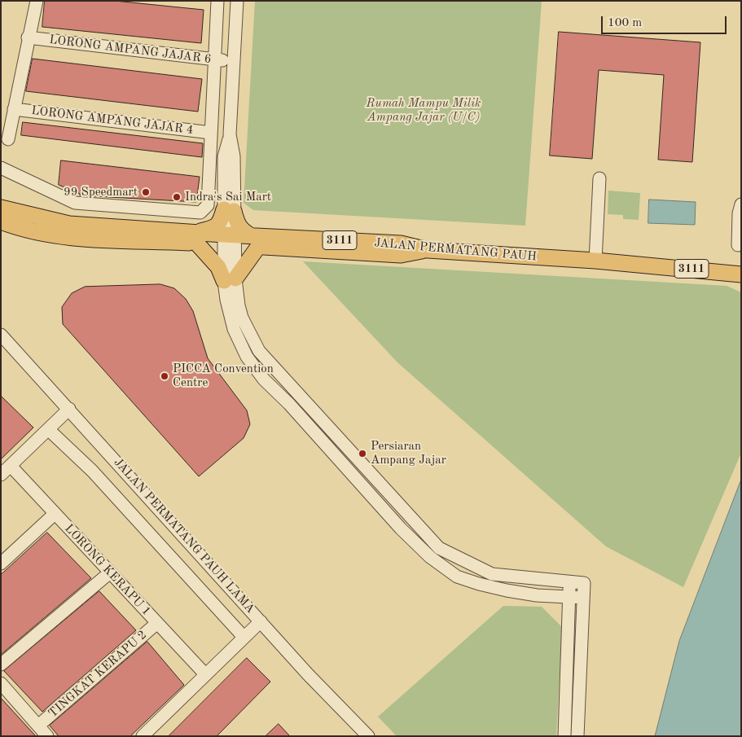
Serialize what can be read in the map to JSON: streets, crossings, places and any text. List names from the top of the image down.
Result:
{
  "streets": {
    "main road": ["3111", "JALAN PERMATANG PAUH"],
    "street": [
      "LORONG AMPANG JAJAR 6",
      "LORONG AMPANG JAJAR 4",
      "JALAN PERMATANG PAUH LAMA",
      "LORONG KERAPU 1",
      "TINGKAT KERAPU 2"
    ]
  },
  "crossings": [
    ["LORONG KERAPU 1", "TINGKAT KERAPU 2"]
  ],
  "parks": ["Rumah Mampu Milik Ampang Jajar (U/C)"],
  "places": [
    "99 Speedmart",
    "Indra's Sai Mart",
    "PICCA Convention Centre",
    "Persiaran Ampang Jajar"
  ],
  "scale_bar": "100 m"
}
